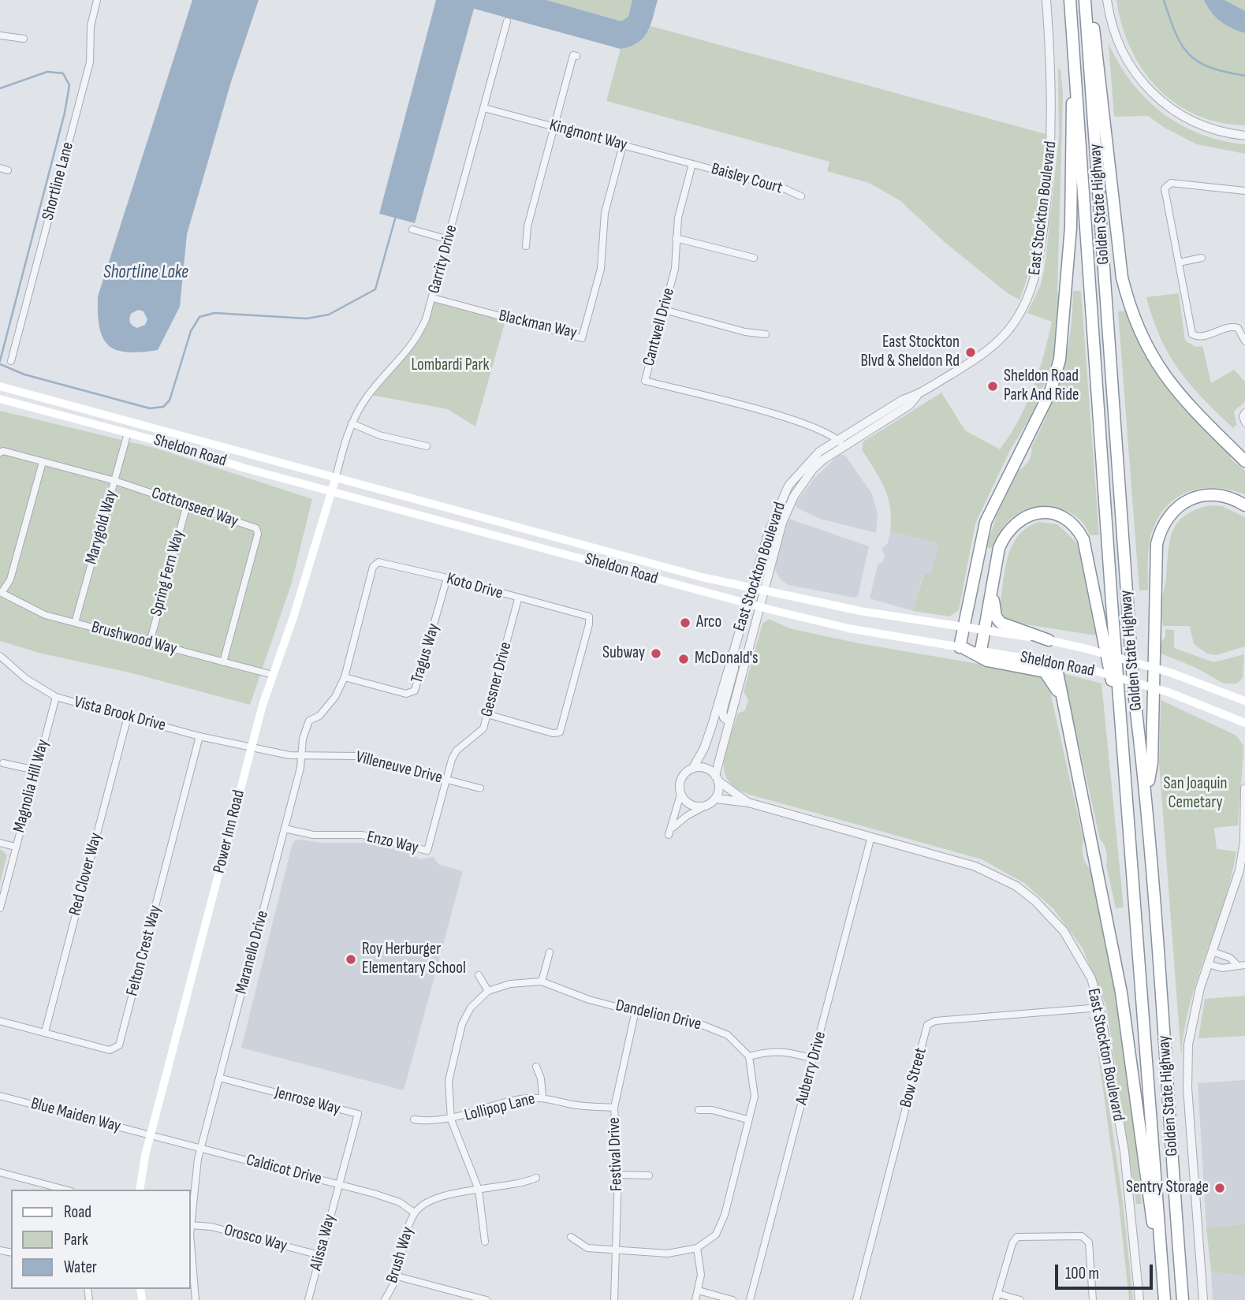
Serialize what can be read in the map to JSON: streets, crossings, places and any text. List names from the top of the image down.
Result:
{
  "streets": {
    "highway": ["Golden State Highway"],
    "main road": ["Sheldon Road", "Power Inn Road"],
    "street": [
      "Kingmont Way",
      "Baisley Court",
      "Shortline Lane",
      "East Stockton Boulevard",
      "Garrity Drive",
      "Blackman Way",
      "Cantwell Drive",
      "Cottonseed Way",
      "Marygold Way",
      "Spring Fern Way",
      "Koto Drive",
      "Brushwood Way",
      "Tragus Way",
      "Gessner Drive",
      "Vista Brook Drive",
      "Villeneuve Drive",
      "Magnolia Hill Way",
      "Enzo Way",
      "Red Clover Way",
      "Felton Crest Way",
      "Maranello Drive",
      "Dandelion Drive",
      "Auberry Drive",
      "Bow Street",
      "Jenrose Way",
      "Lollipop Lane",
      "Blue Maiden Way",
      "Festival Drive",
      "Caldicot Drive",
      "Orosco Way",
      "Alissa Way",
      "Brush Way"
    ]
  },
  "crossings": [
    ["Kingmont Way", "Baisley Court"],
    ["Kingmont Way", "Garrity Drive"],
    ["Kingmont Way", "Blackman Way"],
    ["Kingmont Way", "Cantwell Drive"],
    ["Baisley Court", "Cantwell Drive"],
    ["East Stockton Boulevard", "Cantwell Drive"],
    ["East Stockton Boulevard", "Sheldon Road"],
    ["East Stockton Boulevard", "Auberry Drive"],
    ["East Stockton Boulevard", "Bow Street"],
    ["Garrity Drive", "Blackman Way"],
    ["Garrity Drive", "Sheldon Road"],
    ["Garrity Drive", "Power Inn Road"],
    ["Sheldon Road", "Marygold Way"],
    ["Sheldon Road", "Power Inn Road"],
    ["Cottonseed Way", "Marygold Way"],
    ["Cottonseed Way", "Spring Fern Way"],
    ["Cottonseed Way", "Brushwood Way"],
    ["Marygold Way", "Brushwood Way"],
    ["Spring Fern Way", "Brushwood Way"],
    ["Koto Drive", "Tragus Way"],
    ["Koto Drive", "Gessner Drive"],
    ["Koto Drive", "Villeneuve Drive"],
    ["Koto Drive", "Maranello Drive"],
    ["Brushwood Way", "Power Inn Road"],
    ["Gessner Drive", "Villeneuve Drive"],
    ["Gessner Drive", "Enzo Way"],
    ["Vista Brook Drive", "Villeneuve Drive"],
    ["Vista Brook Drive", "Magnolia Hill Way"],
    ["Vista Brook Drive", "Power Inn Road"],
    ["Vista Brook Drive", "Red Clover Way"],
    ["Vista Brook Drive", "Felton Crest Way"],
    ["Villeneuve Drive", "Power Inn Road"],
    ["Villeneuve Drive", "Enzo Way"],
    ["Villeneuve Drive", "Maranello Drive"],
    ["Power Inn Road", "Blue Maiden Way"],
    ["Power Inn Road", "Caldicot Drive"],
    ["Enzo Way", "Maranello Drive"],
    ["Red Clover Way", "Felton Crest Way"],
    ["Maranello Drive", "Jenrose Way"],
    ["Maranello Drive", "Caldicot Drive"],
    ["Dandelion Drive", "Festival Drive"],
    ["Jenrose Way", "Caldicot Drive"],
    ["Jenrose Way", "Alissa Way"],
    ["Lollipop Lane", "Festival Drive"],
    ["Blue Maiden Way", "Caldicot Drive"],
    ["Caldicot Drive", "Alissa Way"],
    ["Caldicot Drive", "Brush Way"],
    ["Orosco Way", "Alissa Way"]
  ],
  "water": ["Shortline Lake"],
  "parks": ["Lombardi Park", "San Joaquin Cemetary"],
  "places": [
    "East Stockton Blvd & Sheldon Rd",
    "Sheldon Road Park And Ride",
    "Arco",
    "Subway",
    "McDonald's",
    "Roy Herburger Elementary School",
    "Sentry Storage"
  ],
  "legend": ["Road", "Park", "Water"],
  "scale_bar": "100 m"
}
